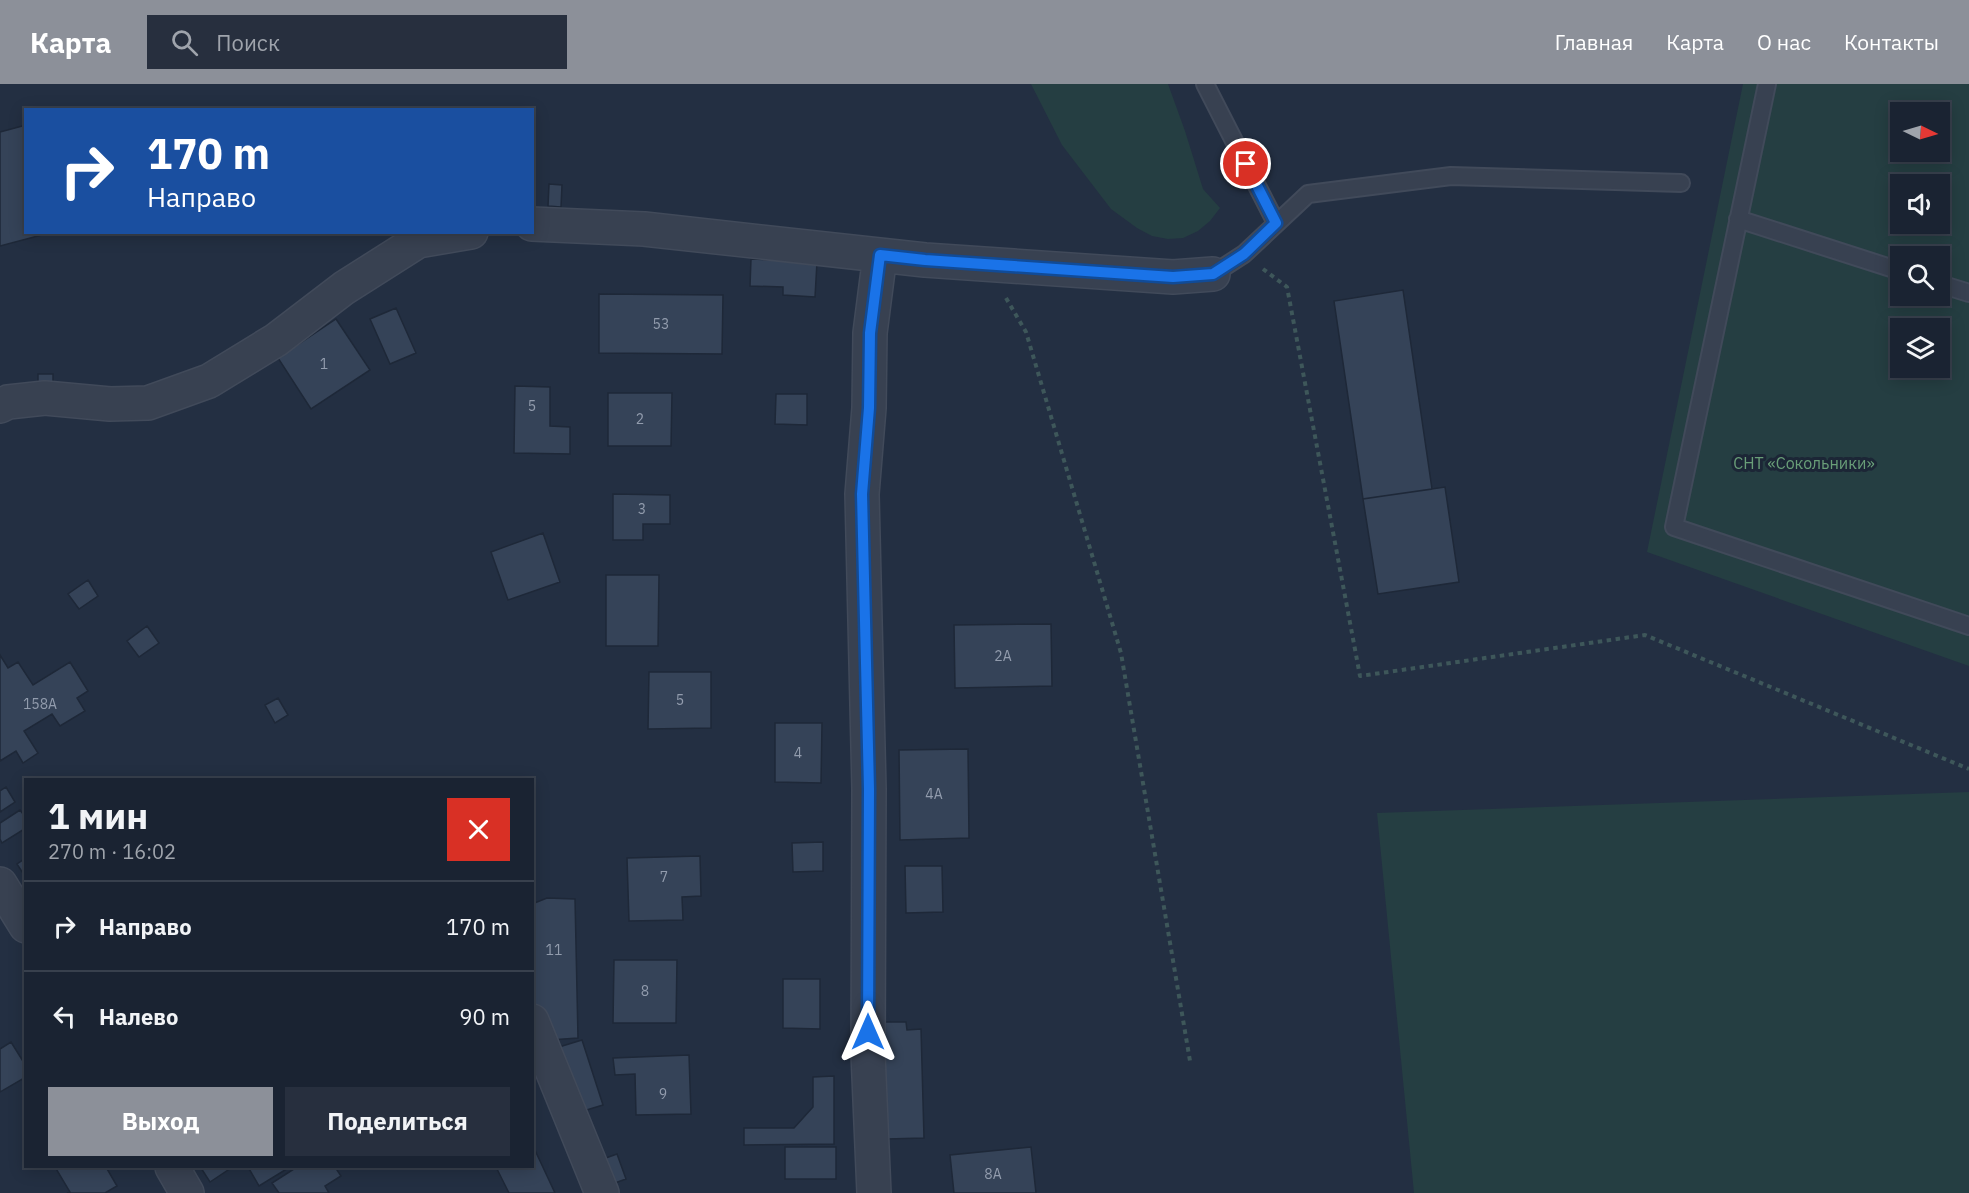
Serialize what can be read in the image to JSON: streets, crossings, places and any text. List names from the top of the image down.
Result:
{
  "parks": ["СНТ «Сокольники»"],
  "house_numbers": [
    "53",
    "1",
    "5",
    "2",
    "3",
    "2А",
    "5",
    "158А",
    "4",
    "4А",
    "7",
    "11",
    "8",
    "9",
    "8А"
  ],
  "north": "right",
  "page": {
    "header": "Карта",
    "search": "Поиск",
    "nav": [
      "Главная",
      "Карта",
      "О нас",
      "Контакты"
    ],
    "turn": ["170 m", "Направо"],
    "heading": ["1 мин", "270 m · 16:02"],
    "list": [
      {
        "name": "Направо",
        "value": "170 m"
      },
      {
        "name": "Налево",
        "value": "90 m"
      }
    ],
    "buttons": ["Выход", "Поделиться"]
  }
}
